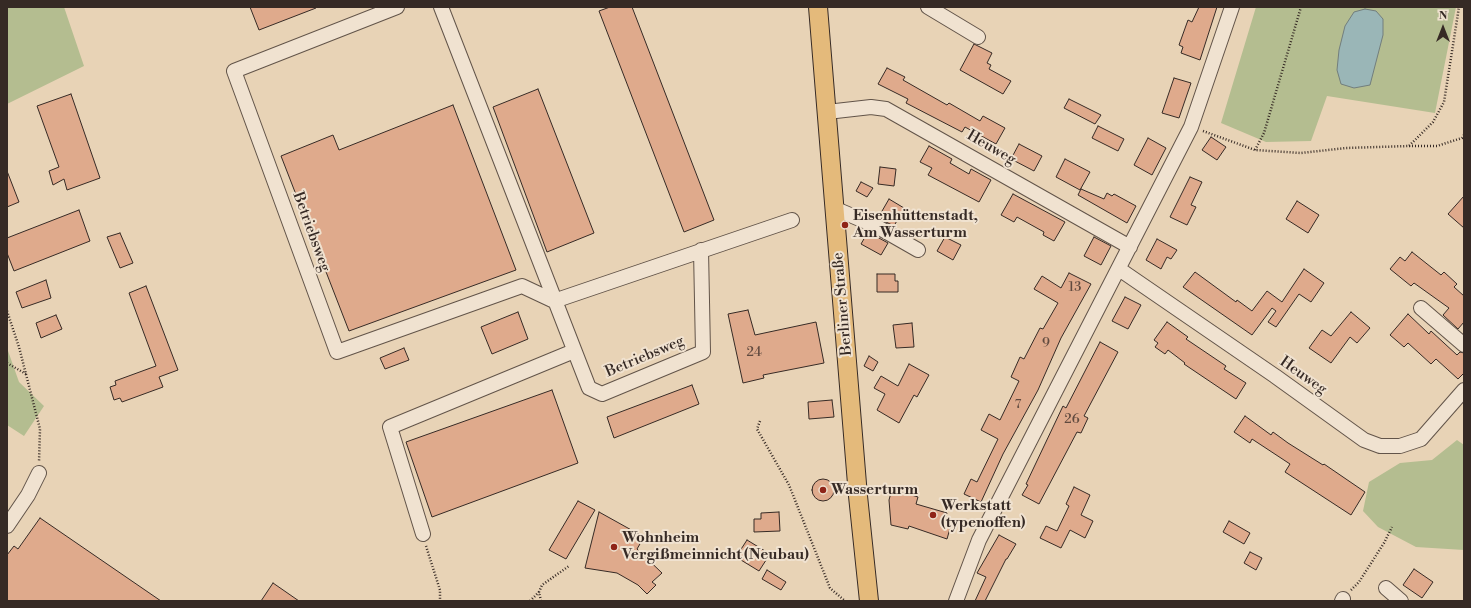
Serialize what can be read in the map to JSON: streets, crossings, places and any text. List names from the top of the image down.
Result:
{
  "streets": {
    "main road": ["Berliner Straße"],
    "street": ["Heuweg", "Betriebsweg"]
  },
  "crossings": [
    ["Heuweg", "Berliner Straße"]
  ],
  "places": [
    "Eisenhüttenstadt, Am Wasserturm",
    "Wasserturm",
    "Werkstatt (typenoffen)",
    "Wohnheim Vergißmeinnicht (Neubau)"
  ],
  "house_numbers": [
    "13",
    "9",
    "24",
    "7",
    "26"
  ],
  "north": "top"
}
